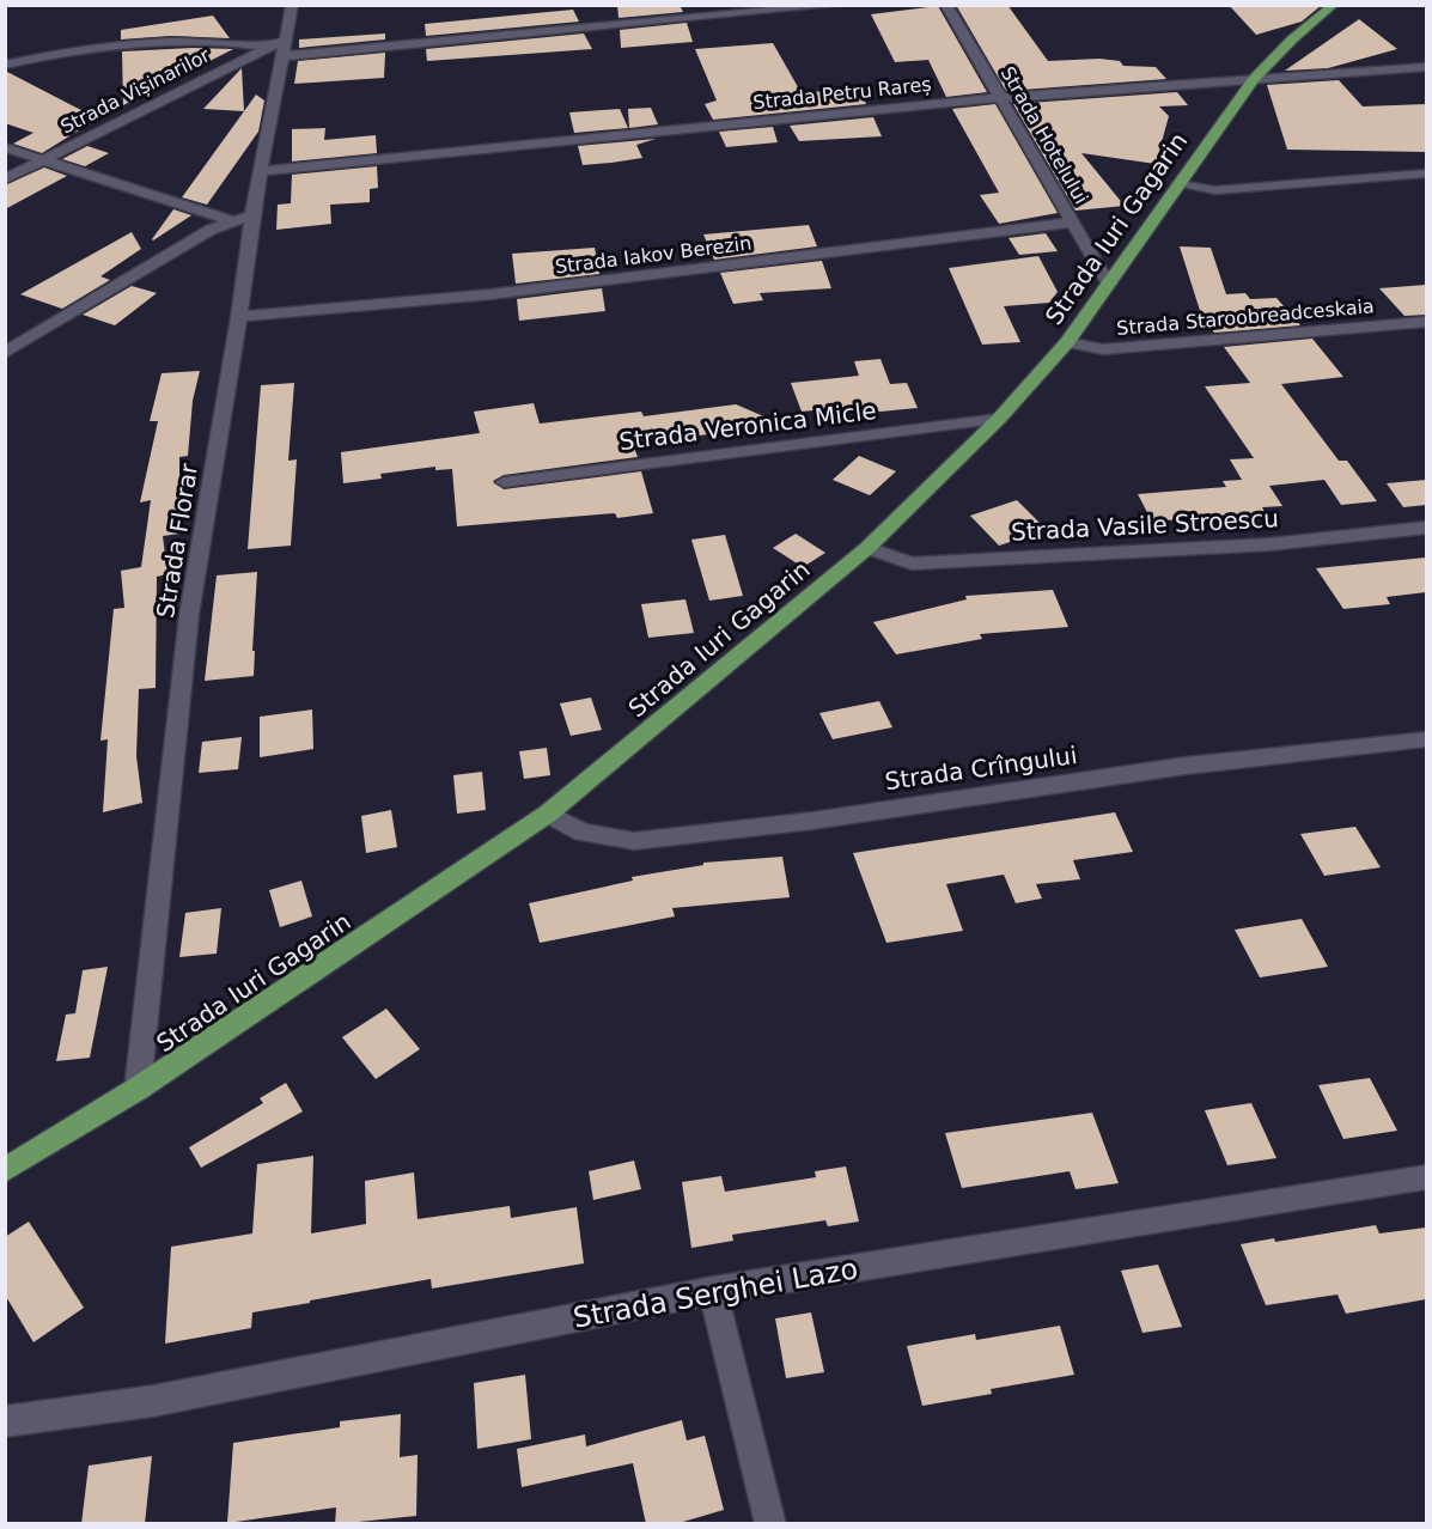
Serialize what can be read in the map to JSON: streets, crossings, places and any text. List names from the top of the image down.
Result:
{
  "streets": {
    "main road": ["Strada Iuri Gagarin"],
    "street": [
      "Strada Vișinarilor",
      "Strada Petru Rareș",
      "Strada Hotelului",
      "Strada Iakov Berezin",
      "Strada Staroobreadceskaia",
      "Strada Veronica Micle",
      "Strada Vasile Stroescu",
      "Strada Florar",
      "Strada Crîngului",
      "Strada Serghei Lazo"
    ]
  },
  "crossings": [
    ["Strada Vișinarilor", "Strada Florar"],
    ["Strada Petru Rareș", "Strada Hotelului"],
    ["Strada Petru Rareș", "Strada Iuri Gagarin"],
    ["Strada Petru Rareș", "Strada Florar"],
    ["Strada Hotelului", "Strada Iuri Gagarin"],
    ["Strada Hotelului", "Strada Iakov Berezin"],
    ["Strada Iuri Gagarin", "Strada Staroobreadceskaia"],
    ["Strada Iuri Gagarin", "Strada Veronica Micle"],
    ["Strada Iuri Gagarin", "Strada Vasile Stroescu"],
    ["Strada Iuri Gagarin", "Strada Florar"],
    ["Strada Iuri Gagarin", "Strada Crîngului"],
    ["Strada Iakov Berezin", "Strada Florar"]
  ]
}
